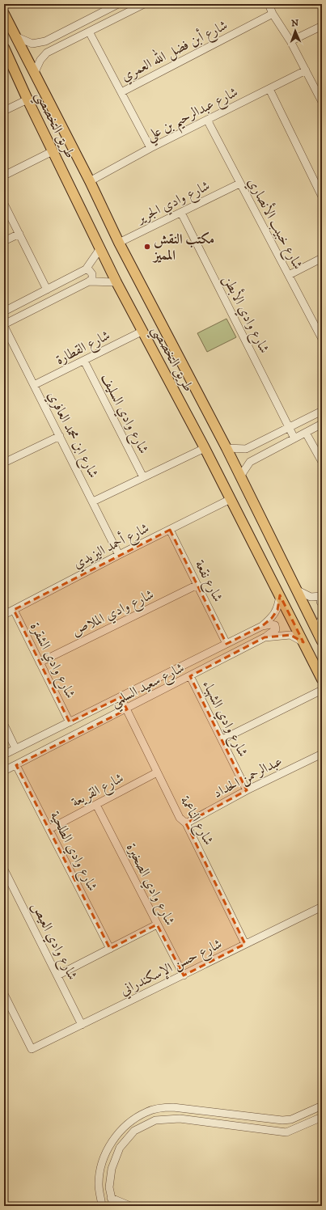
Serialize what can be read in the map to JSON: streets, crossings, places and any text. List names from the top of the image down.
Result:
{
  "streets": {
    "main road": ["طريق التخصصي"],
    "street": [
      "شارع أبن فضل الله العمري",
      "شارع عبدالرحيم بن علي",
      "شارع وادي الجرير",
      "شارع خبيب الأنصاري",
      "شارع وادي الأبطن",
      "شارع القطارة",
      "شارع وادي السليف",
      "شارع ابن محمد العافري",
      "شارع أحمد اليزيدي",
      "شارع نقعة",
      "شارع وادي الملاص",
      "شارع وادي الشقرة",
      "شارع سعيد السلمي",
      "شارع وادي الشهباء",
      "عبدالرحمن الحداد",
      "شارع القريعة",
      "شارع الناعمة",
      "شارع وادي الطلحية",
      "شارع وادي الصخيرة",
      "شارع وادي العيص",
      "شارع حسن الإسكندراني"
    ]
  },
  "crossings": [
    ["شارع عبدالرحيم بن علي", "طريق التخصصي"],
    ["شارع عبدالرحيم بن علي", "شارع خبيب الأنصاري"],
    ["طريق التخصصي", "شارع وادي الجرير"],
    ["طريق التخصصي", "شارع القطارة"],
    ["طريق التخصصي", "شارع أحمد اليزيدي"],
    ["طريق التخصصي", "شارع سعيد السلمي"],
    ["شارع وادي الجرير", "شارع خبيب الأنصاري"],
    ["شارع وادي الجرير", "شارع وادي الأبطن"],
    ["شارع القطارة", "شارع وادي السليف"],
    ["شارع القطارة", "شارع ابن محمد العافري"],
    ["شارع ابن محمد العافري", "شارع أحمد اليزيدي"],
    ["شارع أحمد اليزيدي", "شارع نقعة"],
    ["شارع أحمد اليزيدي", "شارع وادي الشقرة"],
    ["شارع نقعة", "شارع وادي الملاص"],
    ["شارع نقعة", "شارع سعيد السلمي"],
    ["شارع وادي الملاص", "شارع وادي الشقرة"],
    ["شارع وادي الشقرة", "شارع سعيد السلمي"],
    ["شارع سعيد السلمي", "شارع وادي الشهباء"],
    ["شارع سعيد السلمي", "شارع الناعمة"],
    ["شارع سعيد السلمي", "شارع وادي الطلحية"],
    ["شارع وادي الشهباء", "عبدالرحمن الحداد"],
    ["عبدالرحمن الحداد", "شارع الناعمة"],
    ["شارع القريعة", "شارع الناعمة"],
    ["شارع القريعة", "شارع وادي الطلحية"],
    ["شارع القريعة", "شارع وادي الصخيرة"],
    ["شارع الناعمة", "شارع حسن الإسكندراني"],
    ["شارع وادي الصخيرة", "شارع حسن الإسكندراني"],
    ["شارع وادي العيص", "شارع حسن الإسكندراني"]
  ],
  "places": ["مكتب النقش المميز"],
  "north": "top"
}
